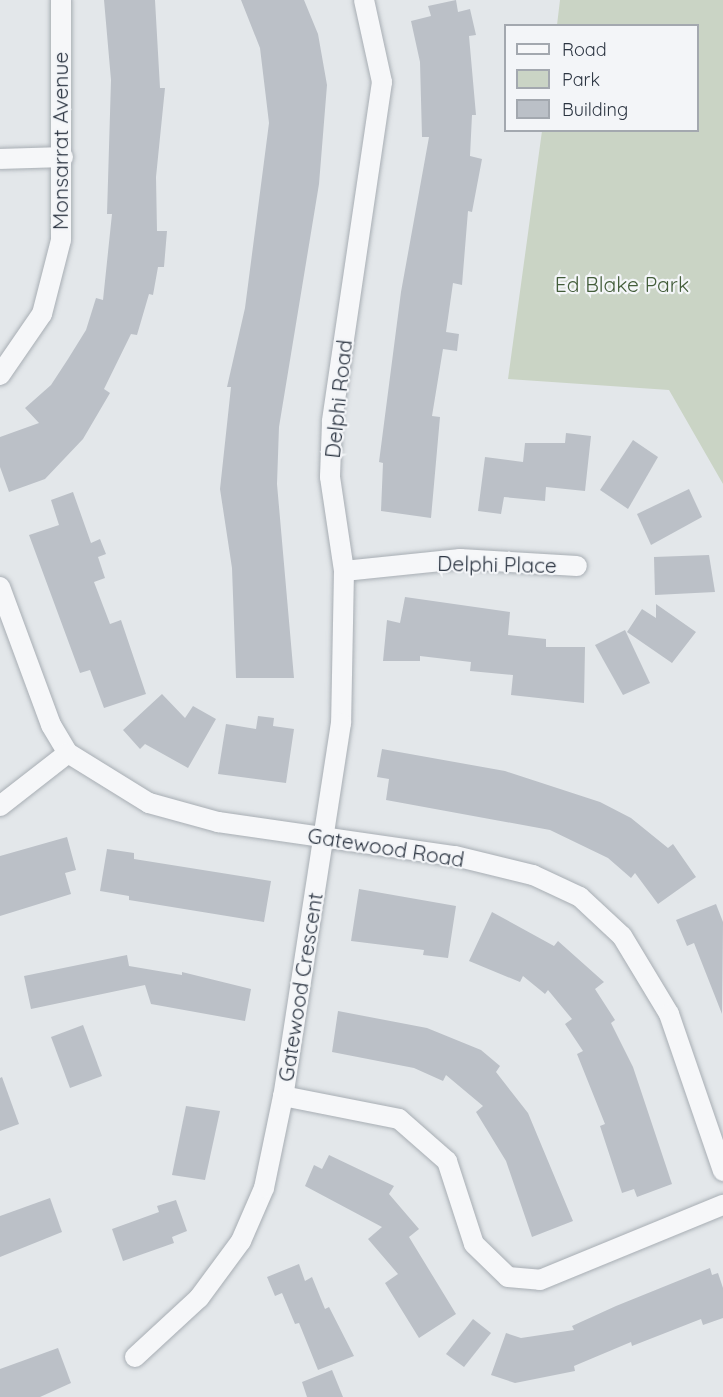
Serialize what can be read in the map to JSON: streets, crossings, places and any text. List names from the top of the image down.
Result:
{
  "streets": {
    "street": [
      "Monsarrat Avenue",
      "Delphi Road",
      "Delphi Place",
      "Gatewood Road",
      "Gatewood Crescent"
    ]
  },
  "crossings": [
    ["Delphi Road", "Delphi Place"],
    ["Delphi Road", "Gatewood Road"],
    ["Delphi Road", "Gatewood Crescent"],
    ["Gatewood Road", "Gatewood Crescent"]
  ],
  "parks": ["Ed Blake Park"],
  "legend": ["Road", "Park", "Building"]
}
